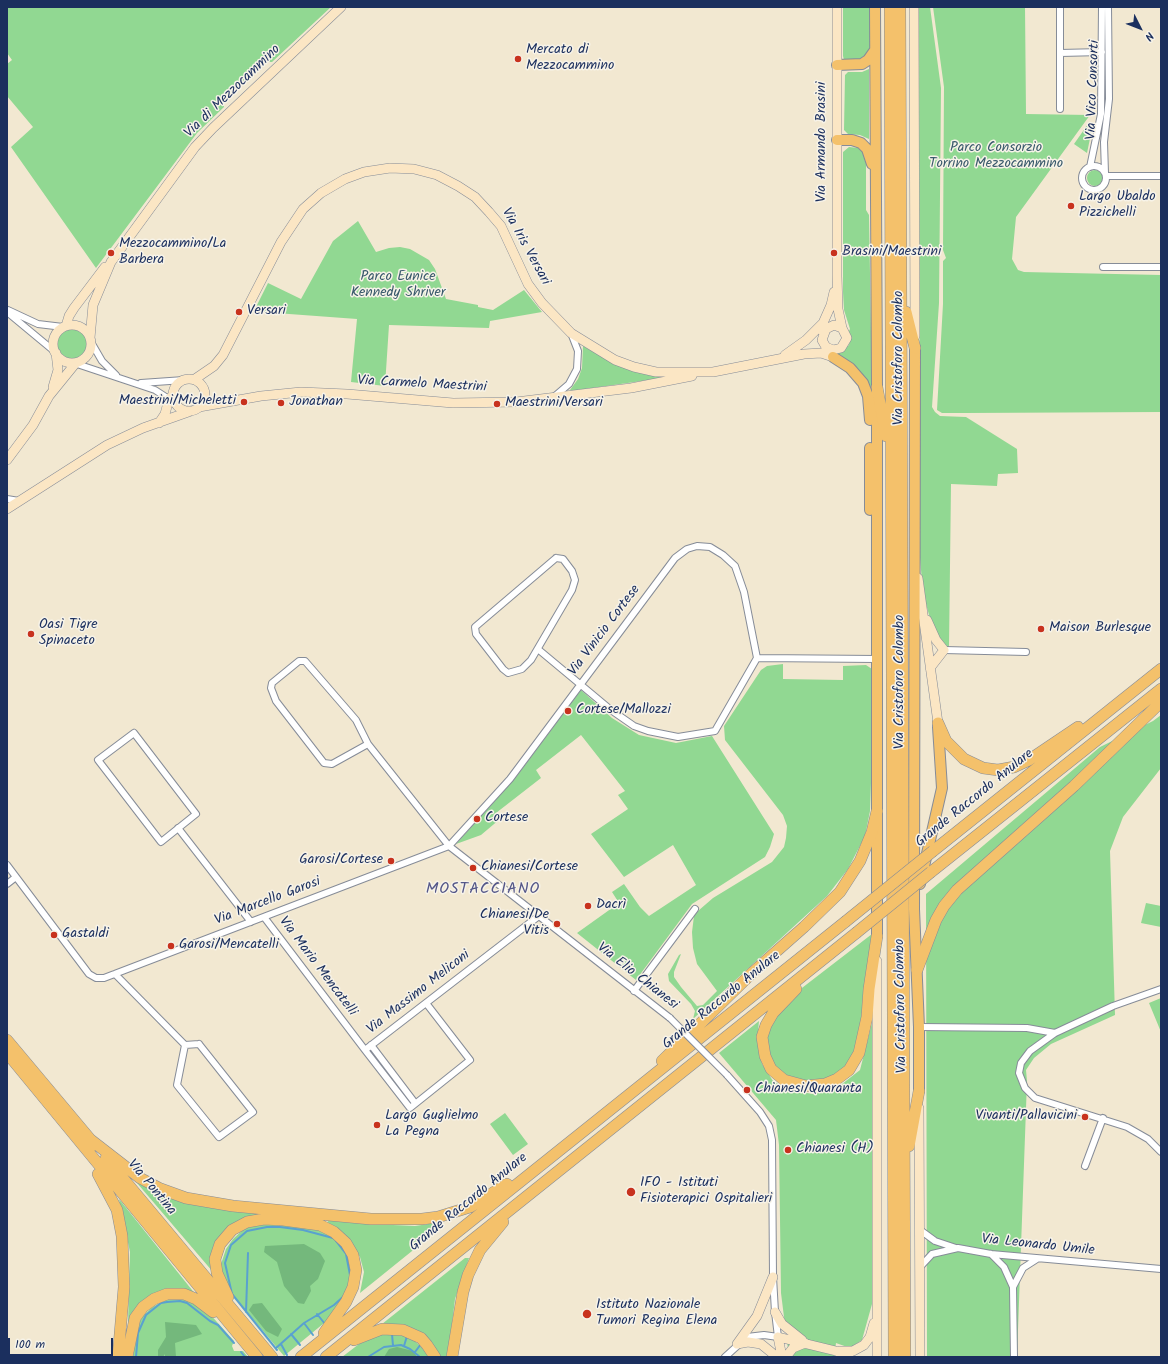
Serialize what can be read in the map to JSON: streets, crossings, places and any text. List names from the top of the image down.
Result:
{
  "streets": {
    "highway": ["Via Cristoforo Colombo", "Grande Raccordo Anulare", "Via Pontina"],
    "street": [
      "Via Vico Consorti",
      "Via di Mezzocammino",
      "Via Armando Brasini",
      "Via Iris Versari",
      "Via Carmelo Maestrini",
      "Via Vinicio Cortese",
      "Via Marcello Garosi",
      "Via Mario Mencatelli",
      "Via Elio Chianesi",
      "Via Massimo Meliconi",
      "Via Leonardo Umile"
    ]
  },
  "crossings": [
    ["Via Armando Brasini", "Via Iris Versari"],
    ["Via Iris Versari", "Via Carmelo Maestrini"],
    ["Via Cristoforo Colombo", "Via Leonardo Umile"],
    ["Via Vinicio Cortese", "Via Marcello Garosi"],
    ["Via Vinicio Cortese", "Via Elio Chianesi"],
    ["Via Marcello Garosi", "Via Mario Mencatelli"],
    ["Via Marcello Garosi", "Via Elio Chianesi"],
    ["Via Elio Chianesi", "Via Massimo Meliconi"]
  ],
  "districts": ["MOSTACCIANO"],
  "parks": ["Parco Consorzio Torrino Mezzocammino", "Parco Eunice Kennedy Shriver"],
  "places": [
    "Mercato di Mezzocammino",
    "Largo Ubaldo Pizzichelli",
    "Mezzocammino/La Barbera",
    "Brasini/Maestrini",
    "Versari",
    "Maestrini/Micheletti",
    "Jonathan",
    "Maestrini/Versari",
    "Maison Burlesque",
    "Oasi Tigre Spinaceto",
    "Cortese/Mallozzi",
    "Cortese",
    "Garosi/Cortese",
    "Chianesi/Cortese",
    "Dacrì",
    "Chianesi/De Vitis",
    "Gastaldi",
    "Garosi/Mencatelli",
    "Chianesi/Quaranta",
    "Vivanti/Pallavicini",
    "Largo Guglielmo La Pegna",
    "Chianesi (H)",
    "IFO - Istituti Fisioterapici Ospitalieri",
    "Istituto Nazionale Tumori Regina Elena"
  ],
  "scale_bar": "100 m",
  "north": "bottom right"
}
